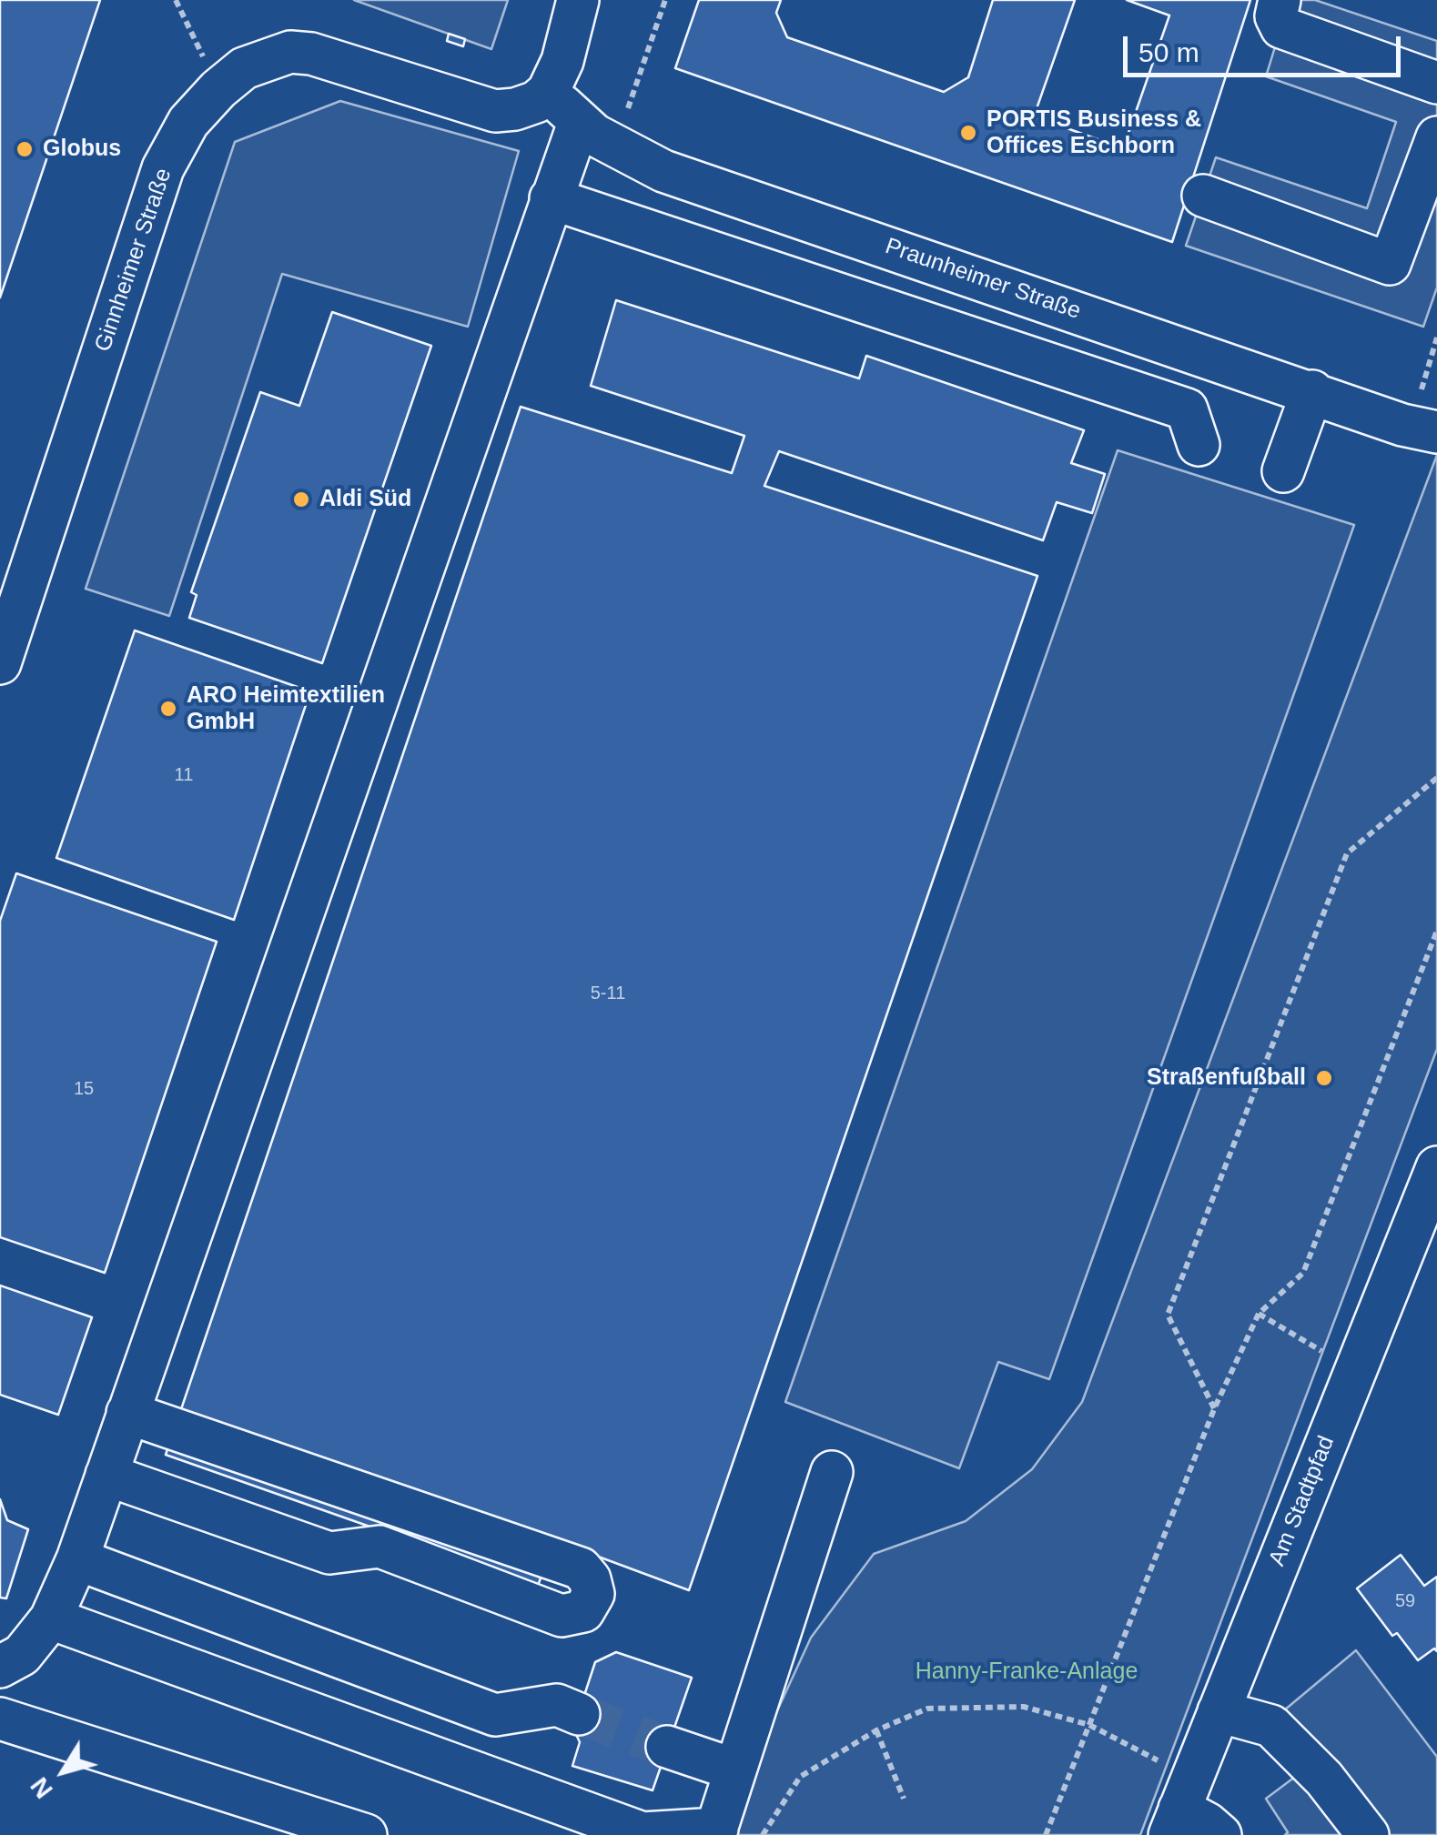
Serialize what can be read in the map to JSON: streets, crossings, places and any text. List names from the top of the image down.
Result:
{
  "streets": {
    "street": ["Ginnheimer Straße", "Praunheimer Straße", "Am Stadtpfad"]
  },
  "crossings": [
    ["Ginnheimer Straße", "Praunheimer Straße"]
  ],
  "parks": ["Hanny-Franke-Anlage"],
  "places": [
    "PORTIS Business & Offices Eschborn",
    "Globus",
    "Aldi Süd",
    "ARO Heimtextilien GmbH",
    "Straßenfußball"
  ],
  "house_numbers": [
    "11",
    "5-11",
    "15",
    "59"
  ],
  "scale_bar": "50 m",
  "north": "bottom left"
}
